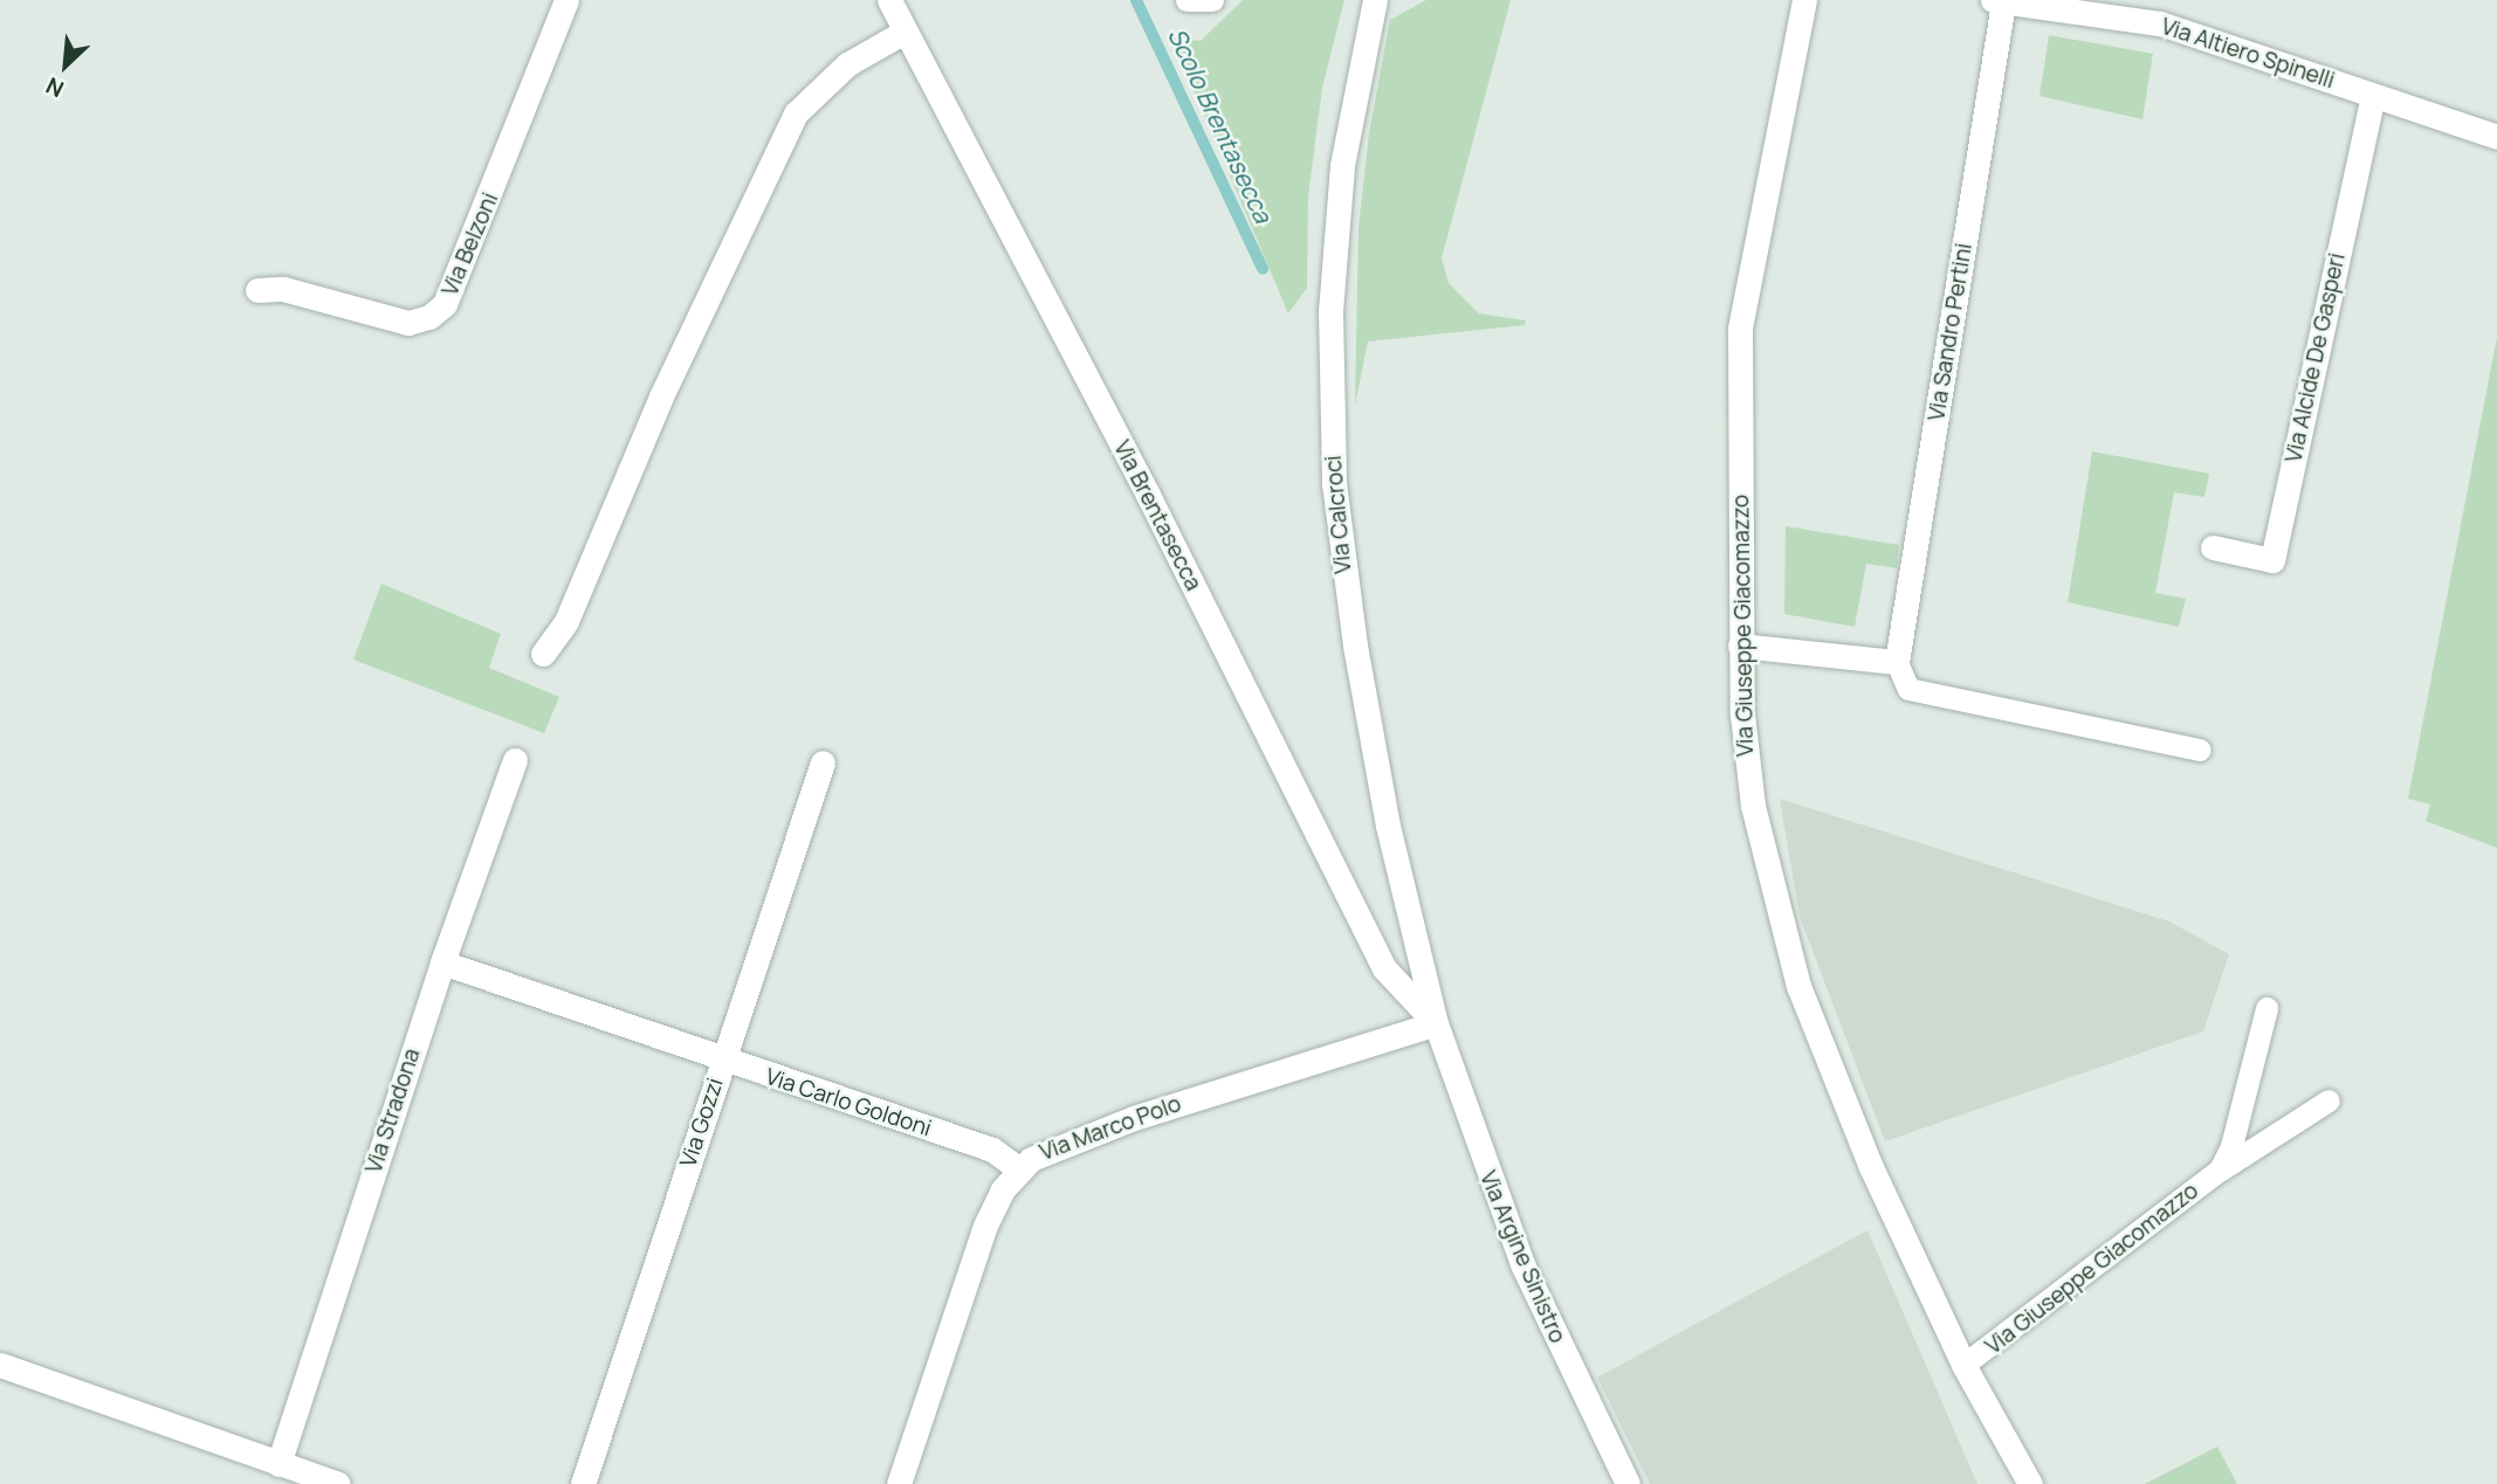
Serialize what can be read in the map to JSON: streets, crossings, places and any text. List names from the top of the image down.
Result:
{
  "streets": {
    "street": [
      "Via Altiero Spinelli",
      "Via Belzoni",
      "Via Sandro Pertini",
      "Via Alcide De Gasperi",
      "Via Calcroci",
      "Via Brentasecca",
      "Via Giuseppe Giacomazzo",
      "Via Carlo Goldoni",
      "Via Stradona",
      "Via Gozzi",
      "Via Marco Polo",
      "Via Argine Sinistro"
    ]
  },
  "crossings": [
    ["Via Altiero Spinelli", "Via Sandro Pertini"],
    ["Via Altiero Spinelli", "Via Alcide De Gasperi"],
    ["Via Calcroci", "Via Brentasecca"],
    ["Via Calcroci", "Via Marco Polo"],
    ["Via Calcroci", "Via Argine Sinistro"],
    ["Via Brentasecca", "Via Marco Polo"],
    ["Via Brentasecca", "Via Argine Sinistro"],
    ["Via Carlo Goldoni", "Via Stradona"],
    ["Via Carlo Goldoni", "Via Gozzi"],
    ["Via Carlo Goldoni", "Via Marco Polo"],
    ["Via Marco Polo", "Via Argine Sinistro"]
  ],
  "water": ["Scolo Brentasecca"],
  "north": "bottom left"
}
